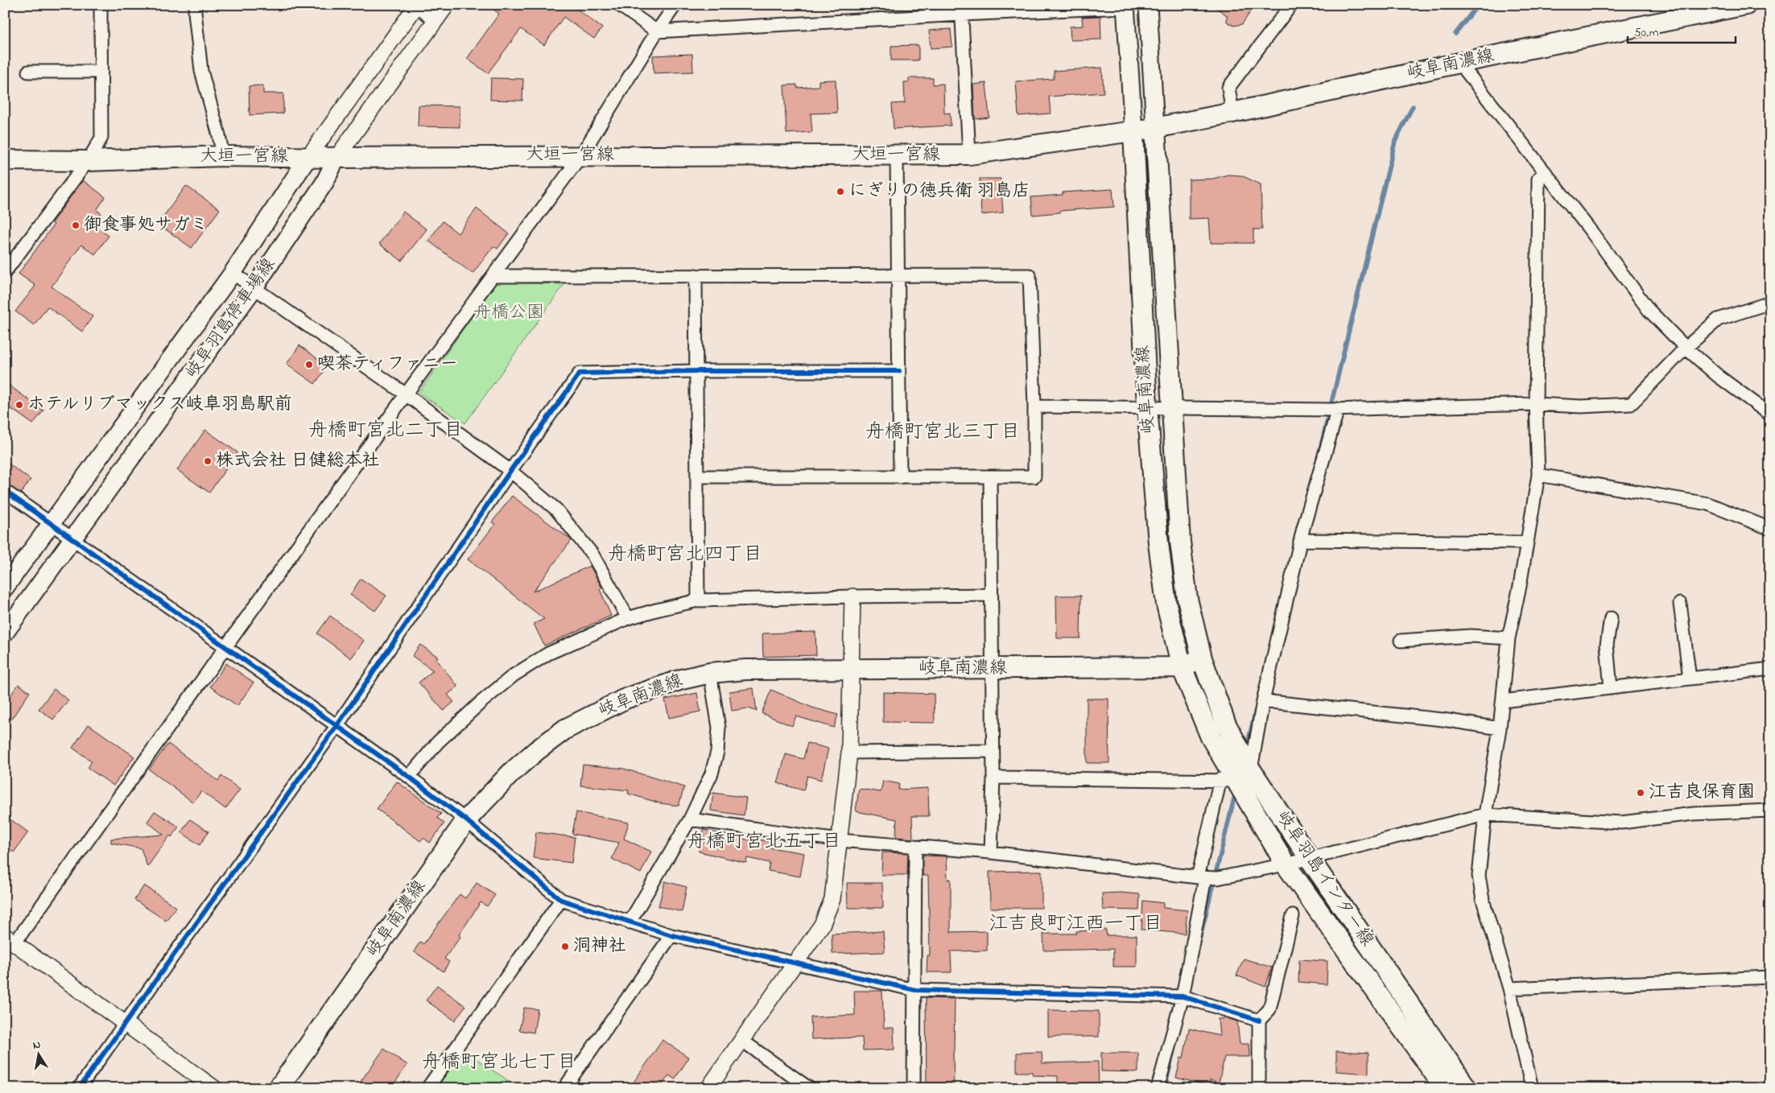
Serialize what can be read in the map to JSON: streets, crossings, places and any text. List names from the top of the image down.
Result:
{
  "streets": {
    "main road": [
      "岐阜南濃線",
      "大垣一宮線",
      "岐阜羽島停車場線",
      "岐阜羽島インター線"
    ]
  },
  "crossings": [
    ["岐阜南濃線", "大垣一宮線"],
    ["岐阜南濃線", "岐阜羽島インター線"],
    ["大垣一宮線", "岐阜羽島停車場線"]
  ],
  "districts": [
    "舟橋町宮北二丁目",
    "舟橋町宮北三丁目",
    "舟橋町宮北四丁目",
    "舟橋町宮北五丁目",
    "江吉良町江西一丁目",
    "舟橋町宮北七丁目"
  ],
  "parks": ["舟橋公園"],
  "places": [
    "にぎりの徳兵衛 羽島店",
    "御食事処サガミ",
    "喫茶ティファニー",
    "ホテルリブマックス岐阜羽島駅前",
    "株式会社 日健総本社",
    "江吉良保育園",
    "洞神社"
  ],
  "scale_bar": "50 m",
  "north": "top"
}
